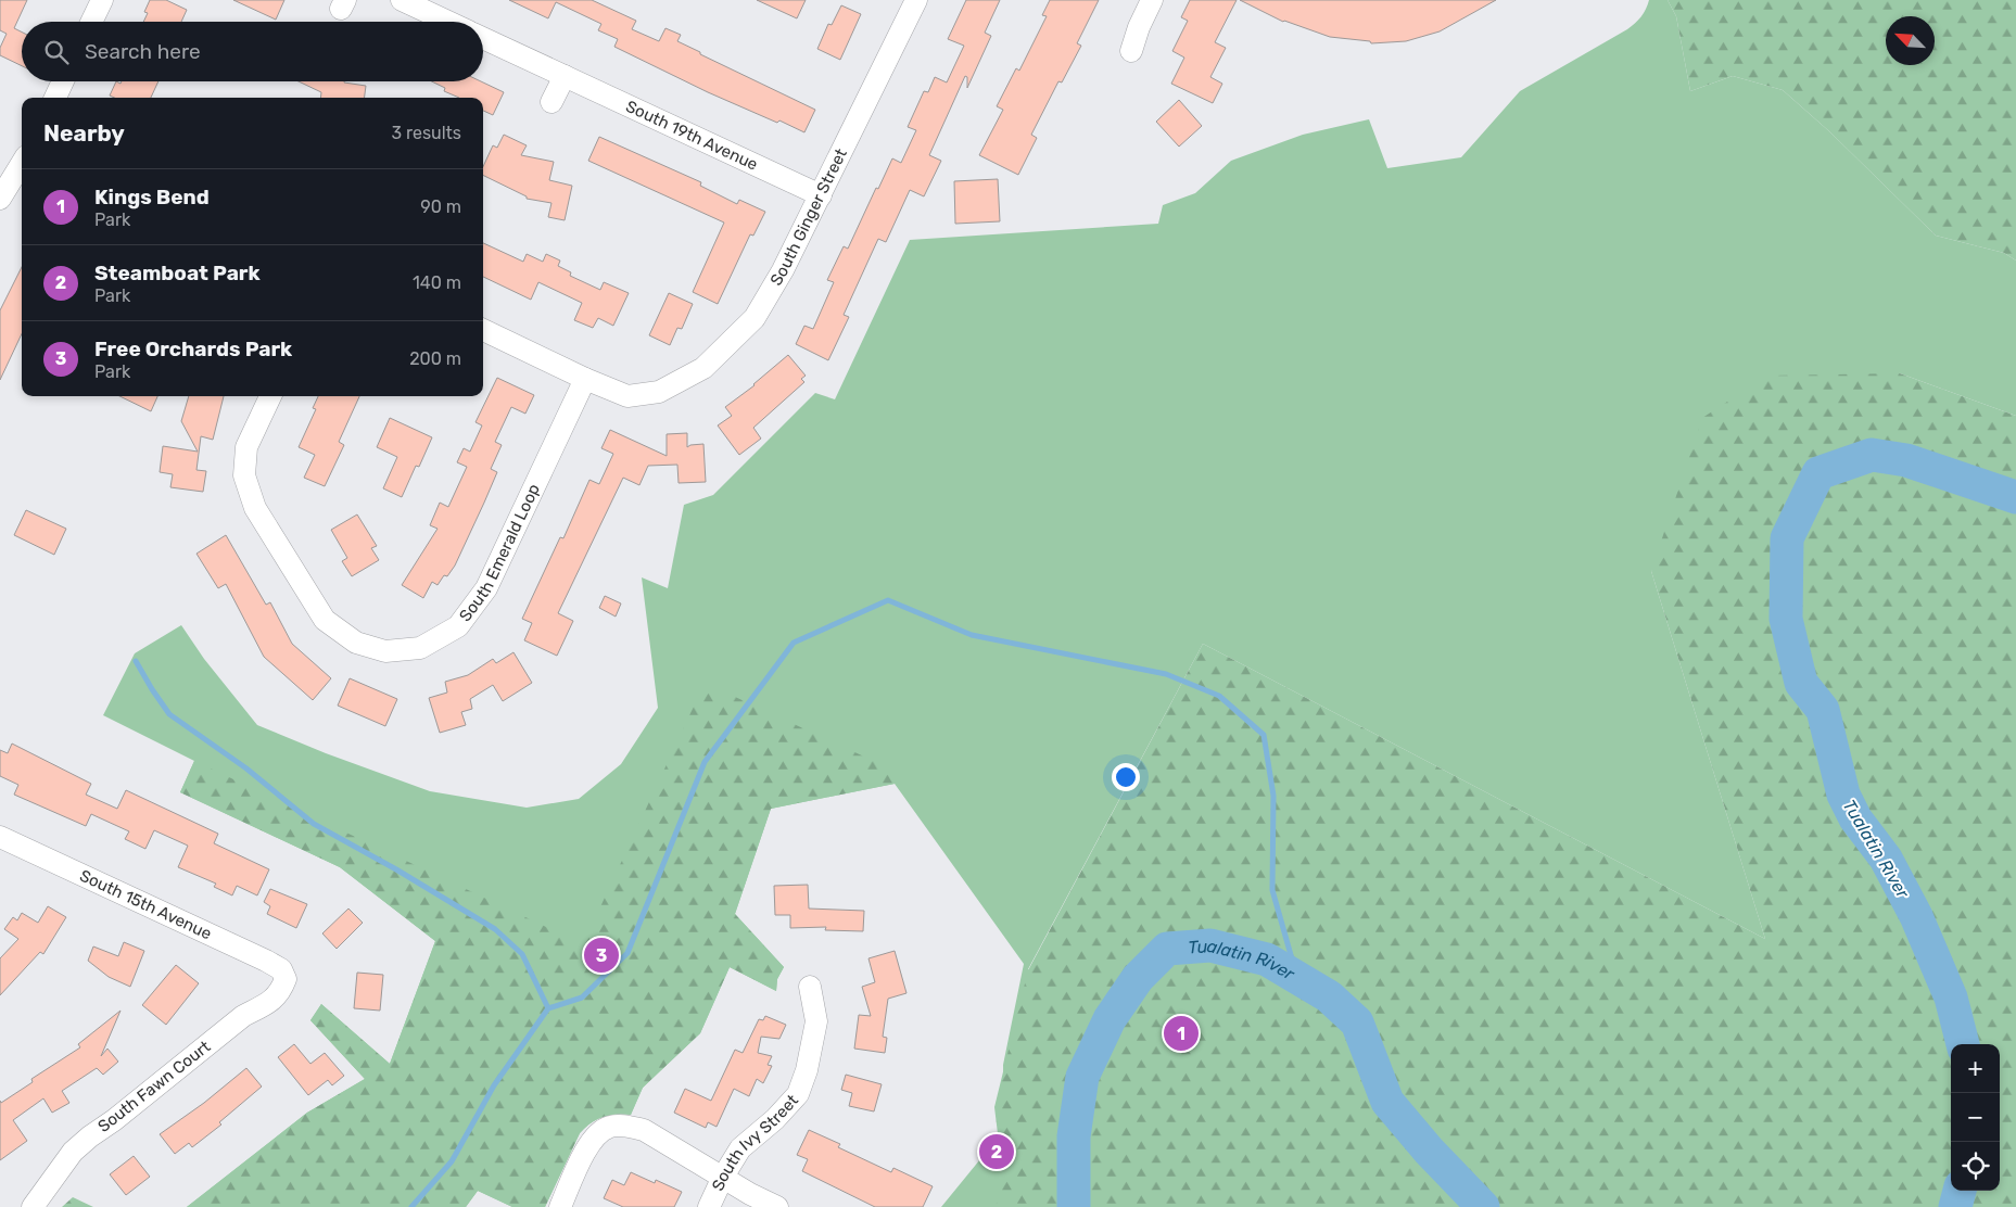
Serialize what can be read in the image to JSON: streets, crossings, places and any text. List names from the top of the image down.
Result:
{
  "streets": {
    "street": [
      "South 19th Avenue",
      "South Ginger Street",
      "South Emerald Loop",
      "South 15th Avenue",
      "South Fawn Court",
      "South Ivy Street"
    ]
  },
  "crossings": [
    ["South 19th Avenue", "South Ginger Street"],
    ["South Ginger Street", "South Emerald Loop"],
    ["South 15th Avenue", "South Fawn Court"]
  ],
  "water": ["Tualatin River"],
  "north": "top left",
  "page": {
    "search": "Search here",
    "heading": ["Nearby", "3 results"],
    "list": [
      {
        "mark": "1",
        "name": "Kings Bend",
        "note": "Park",
        "value": "90 m"
      },
      {
        "mark": "2",
        "name": "Steamboat Park",
        "note": "Park",
        "value": "140 m"
      },
      {
        "mark": "3",
        "name": "Free Orchards Park",
        "note": "Park",
        "value": "200 m"
      }
    ],
    "pins": ["3", "1", "2"],
    "map_buttons": ["+", "−"]
  }
}
